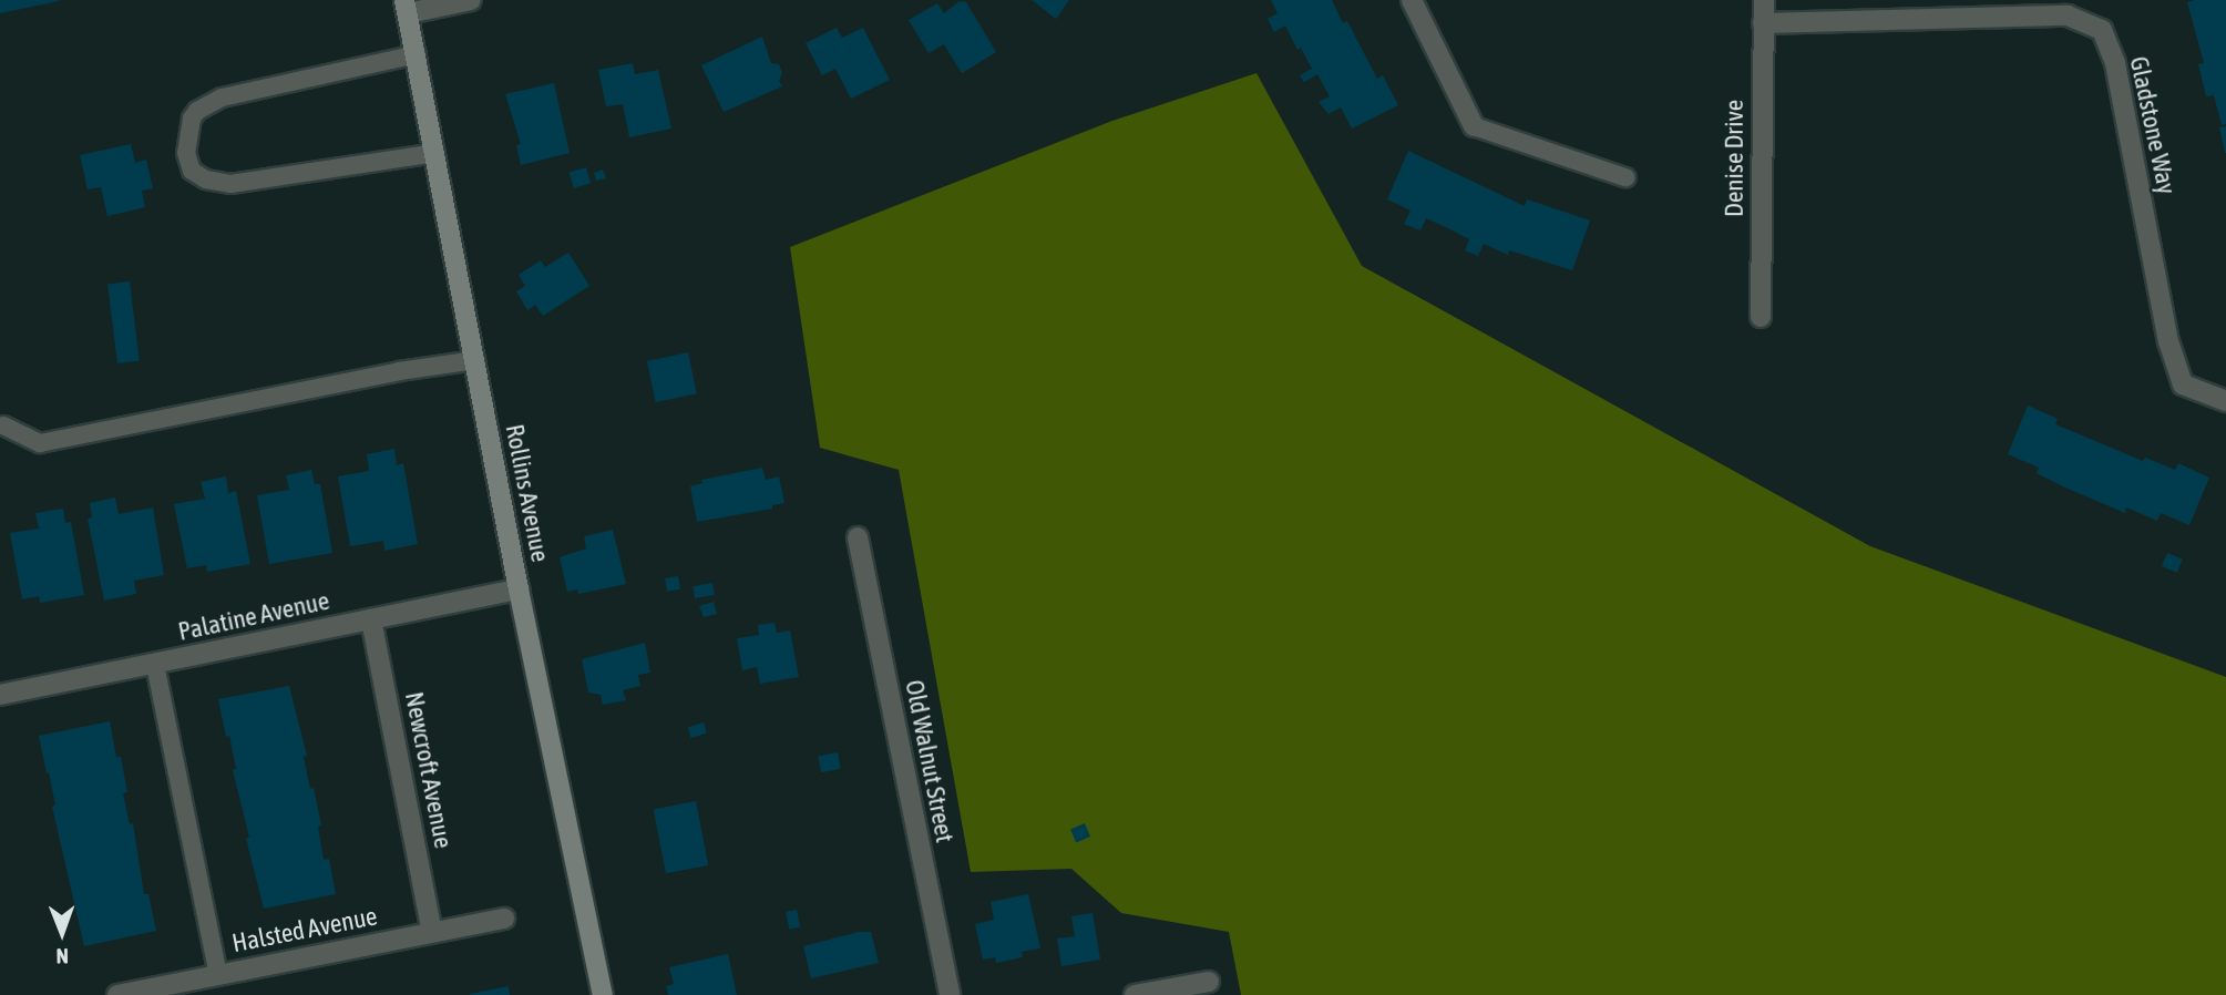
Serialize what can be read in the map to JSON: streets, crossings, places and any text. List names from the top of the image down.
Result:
{
  "streets": {
    "street": [
      "Gladstone Way",
      "Denise Drive",
      "Rollins Avenue",
      "Palatine Avenue",
      "Old Walnut Street",
      "Newcroft Avenue",
      "Halsted Avenue"
    ]
  },
  "crossings": [
    ["Gladstone Way", "Denise Drive"],
    ["Rollins Avenue", "Palatine Avenue"],
    ["Palatine Avenue", "Newcroft Avenue"],
    ["Newcroft Avenue", "Halsted Avenue"]
  ],
  "north": "bottom"
}
